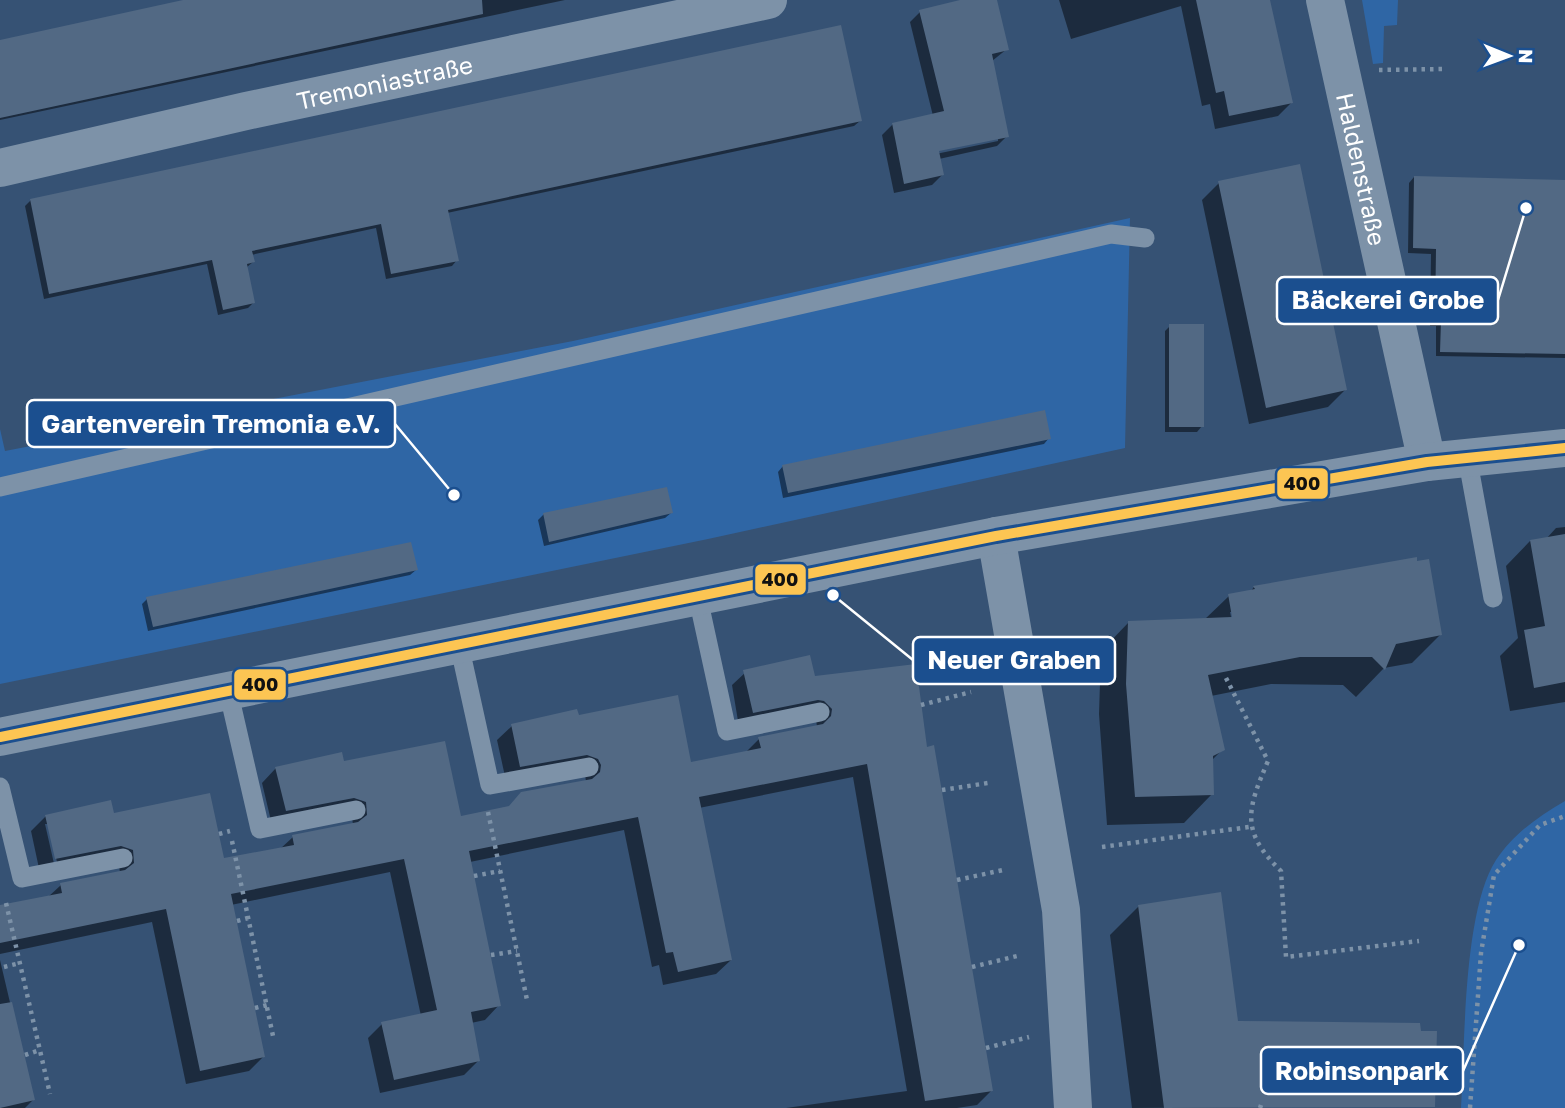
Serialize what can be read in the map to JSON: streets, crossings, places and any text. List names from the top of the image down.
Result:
{
  "streets": {
    "street": ["Tremoniastraße", "Haldenstraße"]
  },
  "places": [
    "Bäckerei Grobe",
    "Gartenverein Tremonia e.V.",
    "Neuer Graben",
    "Robinsonpark"
  ],
  "lines": ["transit line 400"],
  "north": "right"
}
